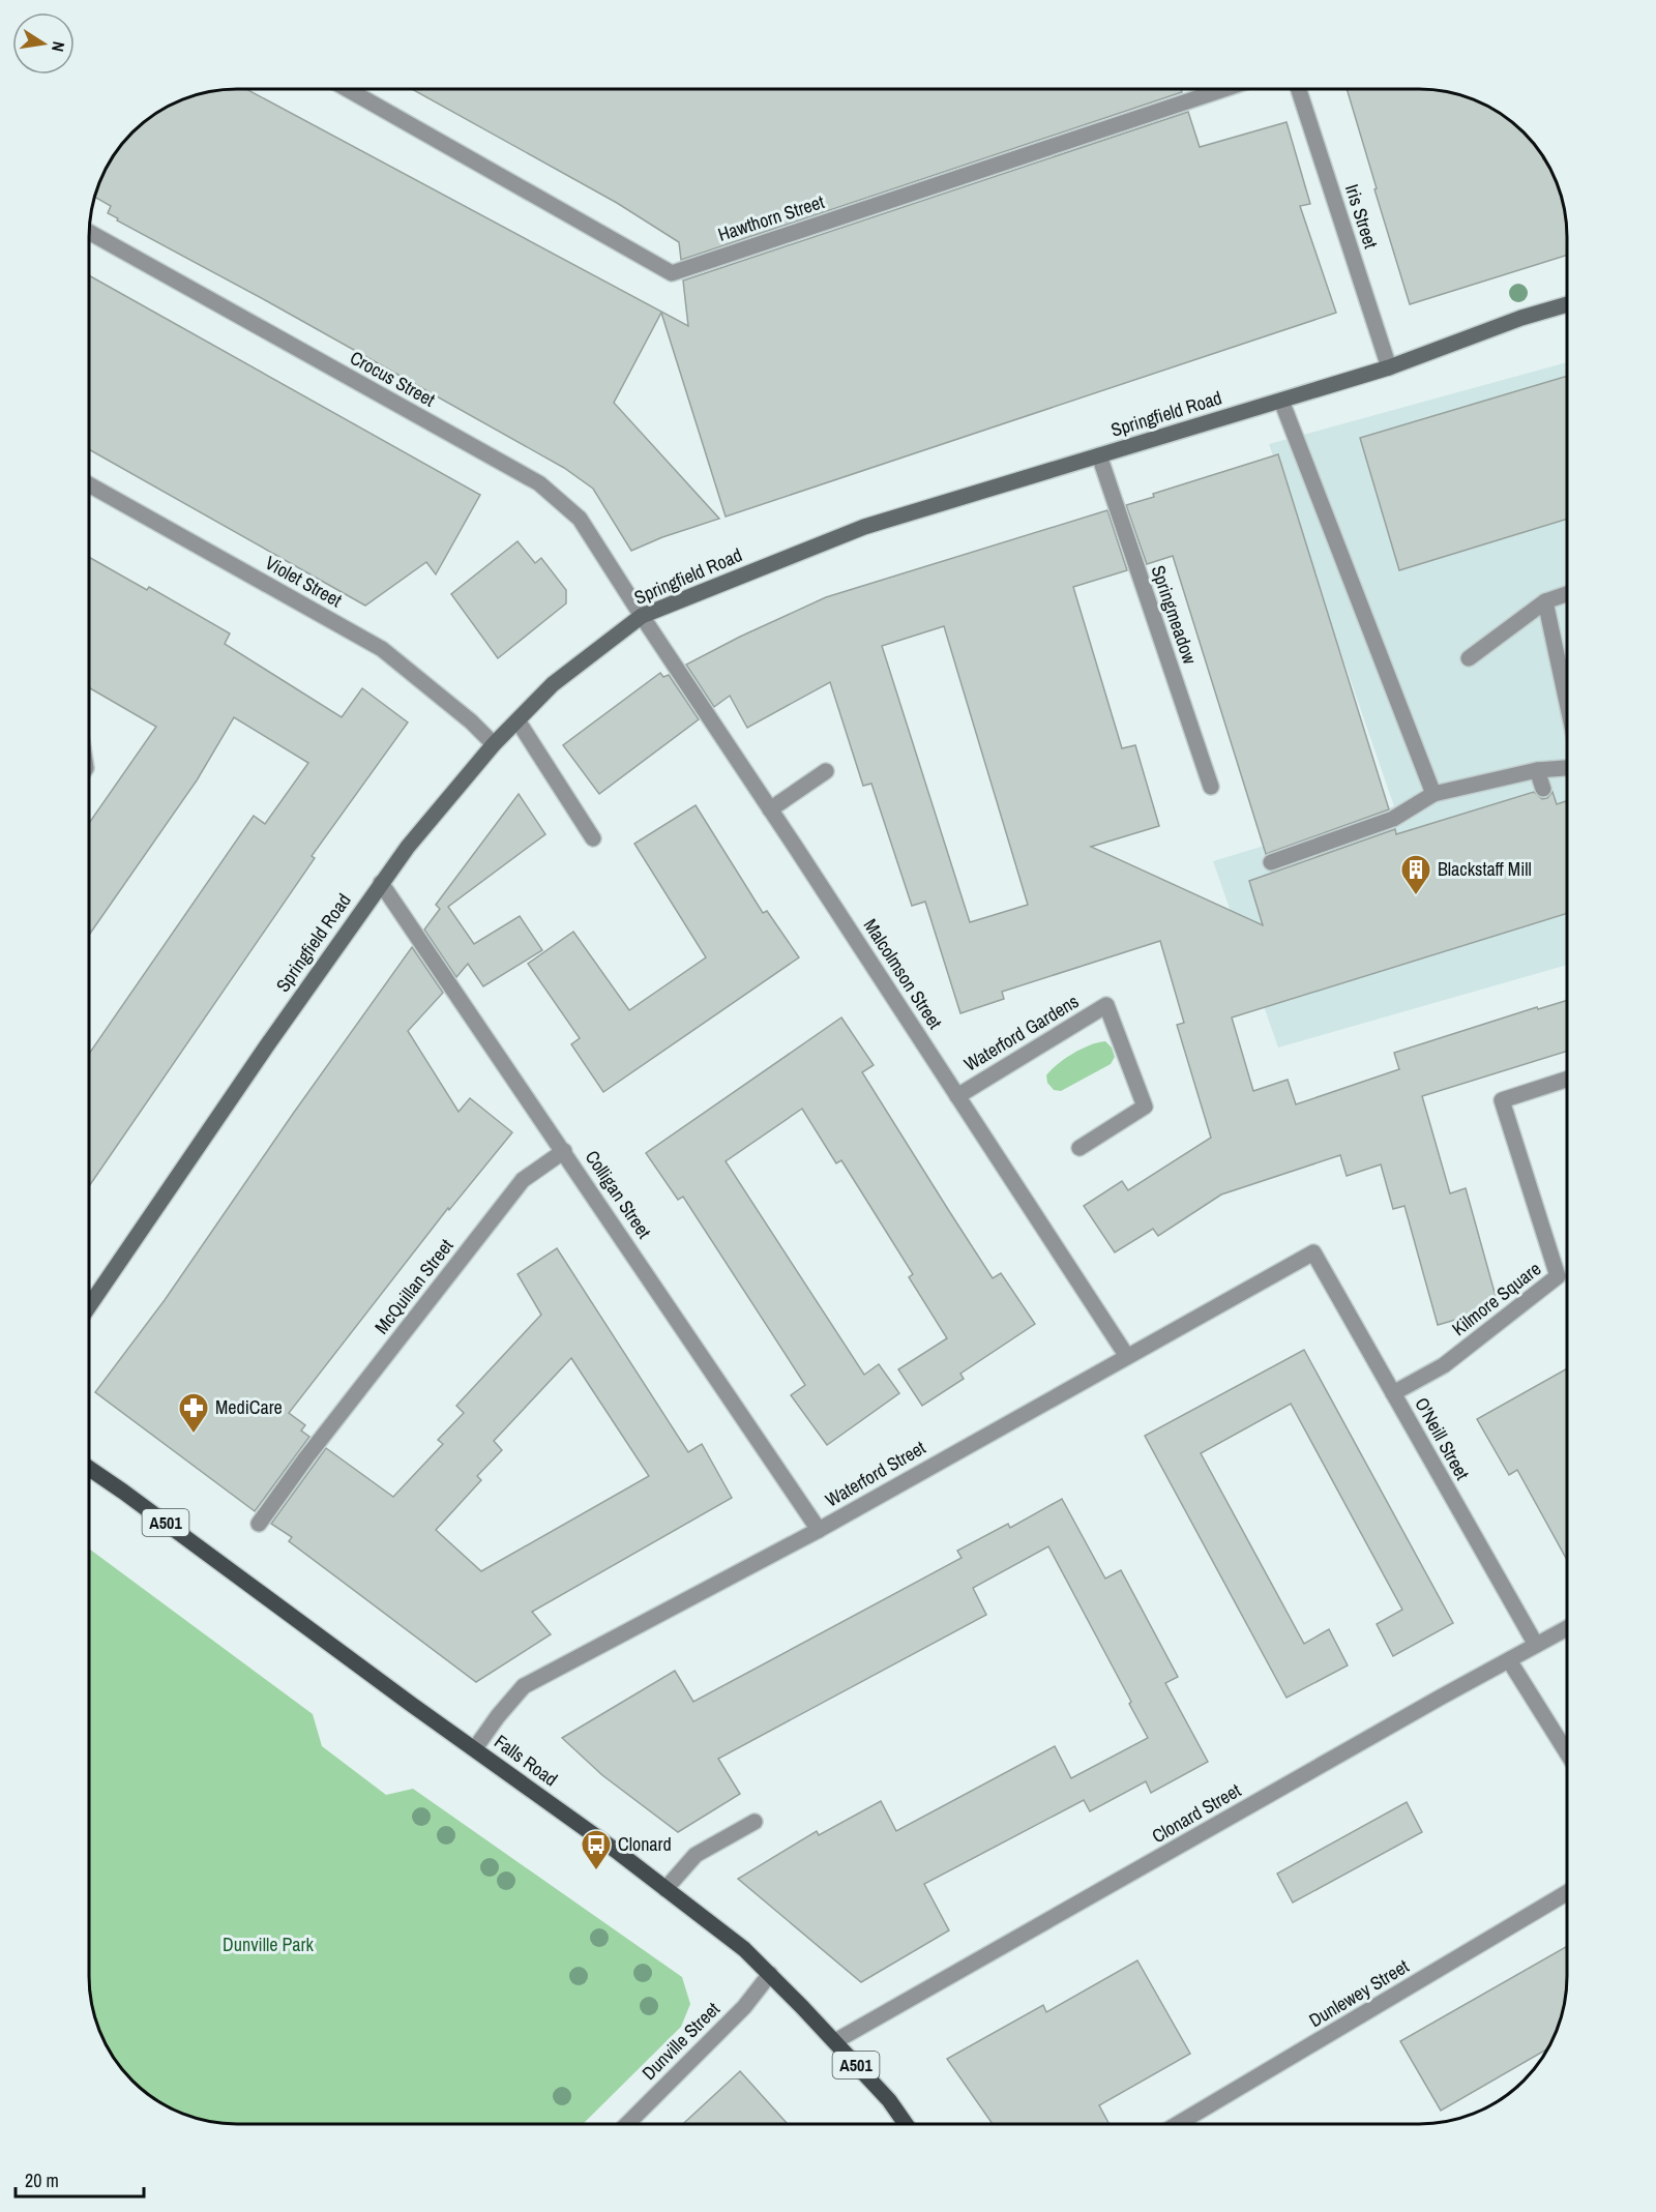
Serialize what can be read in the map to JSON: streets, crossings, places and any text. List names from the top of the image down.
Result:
{
  "streets": {
    "main road": ["Springfield Road", "A501", "Falls Road"],
    "street": [
      "Iris Street",
      "Hawthorn Street",
      "Crocus Street",
      "Violet Street",
      "Springmeadow",
      "Malcolmson Street",
      "Waterford Gardens",
      "Colligan Street",
      "McQuillan Street",
      "Kilmore Square",
      "O'Neill Street",
      "Waterford Street",
      "Clonard Street",
      "Dunlewey Street",
      "Dunville Street"
    ]
  },
  "crossings": [
    ["Iris Street", "Springfield Road"],
    ["Crocus Street", "Springfield Road"],
    ["Crocus Street", "Malcolmson Street"],
    ["Springfield Road", "Violet Street"],
    ["Springfield Road", "Springmeadow"],
    ["Springfield Road", "Malcolmson Street"],
    ["Springfield Road", "Colligan Street"],
    ["Malcolmson Street", "Waterford Gardens"],
    ["Malcolmson Street", "Waterford Street"],
    ["Colligan Street", "McQuillan Street"],
    ["Colligan Street", "Waterford Street"],
    ["Kilmore Square", "O'Neill Street"],
    ["O'Neill Street", "Waterford Street"],
    ["O'Neill Street", "Clonard Street"],
    ["Waterford Street", "Falls Road"],
    ["Falls Road", "Clonard Street"],
    ["Falls Road", "Dunville Street"]
  ],
  "parks": ["Dunville Park"],
  "places": {
    "building": ["Blackstaff Mill"],
    "pharmacy": ["MediCare"],
    "bus stop": ["Clonard"]
  },
  "scale_bar": "20 m",
  "north": "right"
}
